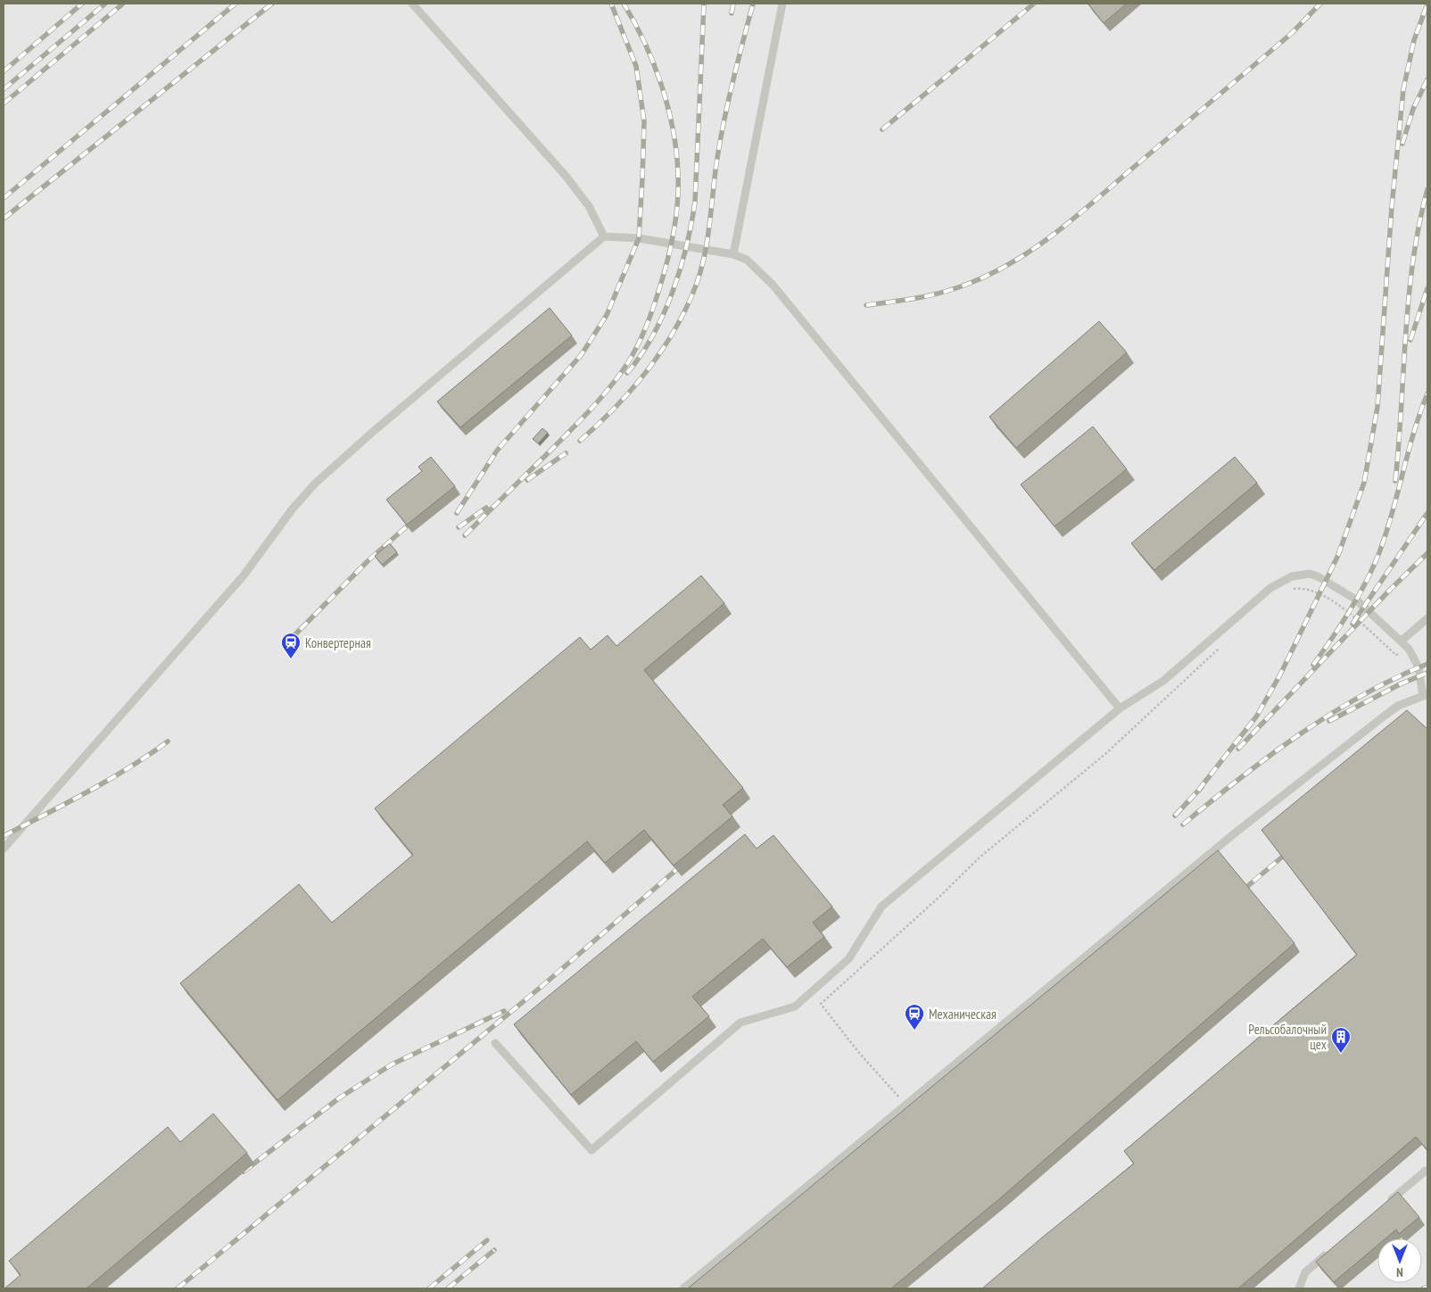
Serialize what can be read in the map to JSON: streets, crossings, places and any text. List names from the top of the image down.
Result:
{
  "places": {
    "station": ["Конвертерная", "Механическая"],
    "building": ["Рельсобалочный цех"]
  },
  "north": "bottom"
}
